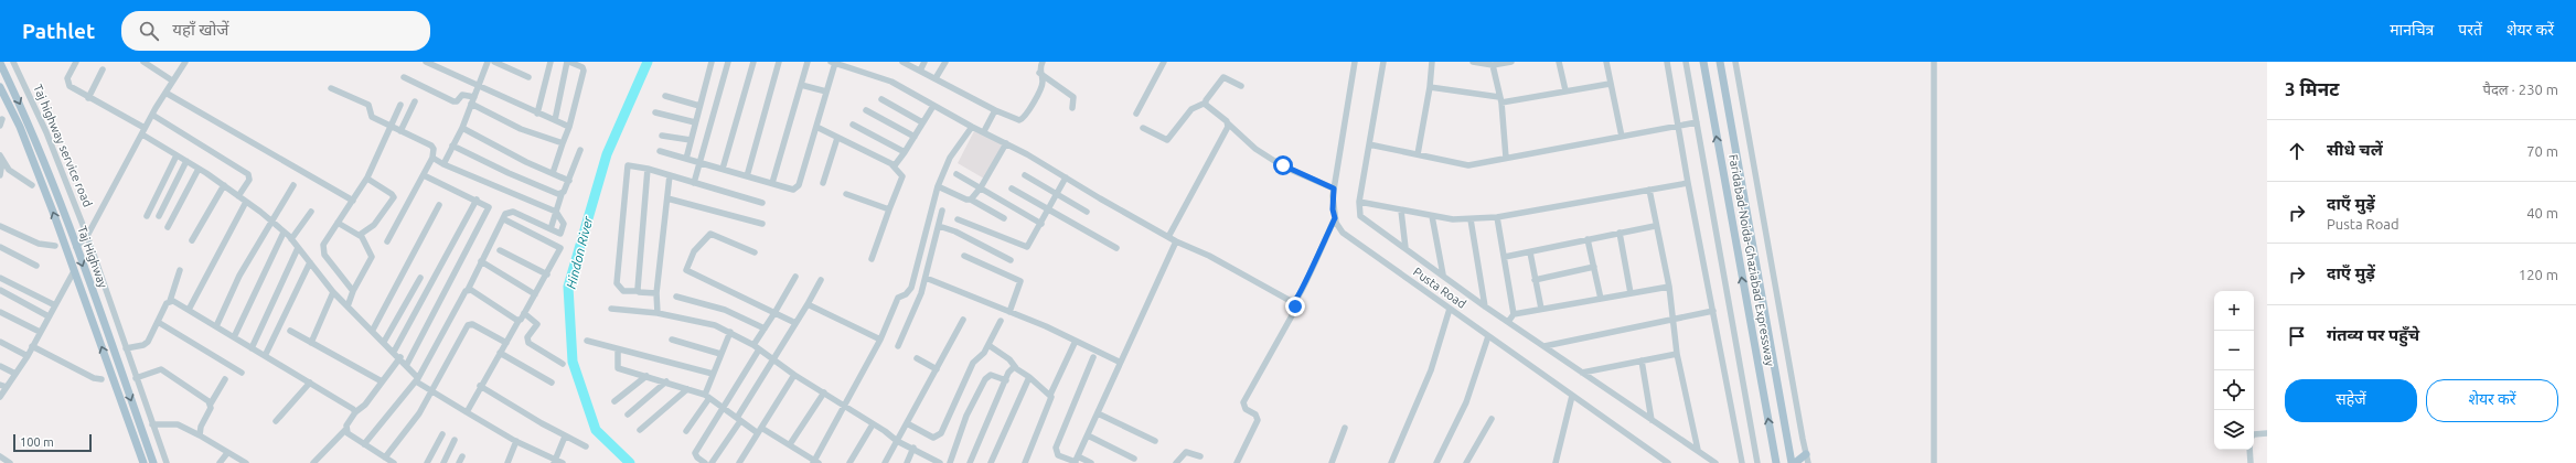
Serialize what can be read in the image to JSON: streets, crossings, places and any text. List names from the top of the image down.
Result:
{
  "streets": {
    "main road": ["Taj Highway", "Faridabad-Noida-Ghaziabad Expressway"],
    "street": ["Taj highway service road", "Pusta Road"]
  },
  "water": ["Hindon River"],
  "scale_bar": "100 m",
  "page": {
    "header": "Pathlet",
    "search": "यहाँ खोजें",
    "nav": ["मानचित्र", "परतें", "शेयर करें"],
    "heading": ["3 मिनट", "पैदल · 230 m"],
    "list": [
      ["सीधे चलें", "70 m"],
      ["दाएँ मुड़ें", "Pusta Road", "40 m"],
      ["दाएँ मुड़ें", "120 m"],
      "गंतव्य पर पहुँचे"
    ],
    "map_buttons": ["+", "−"],
    "buttons": ["सहेजें", "शेयर करें"],
    "scale": "100 m"
  }
}
